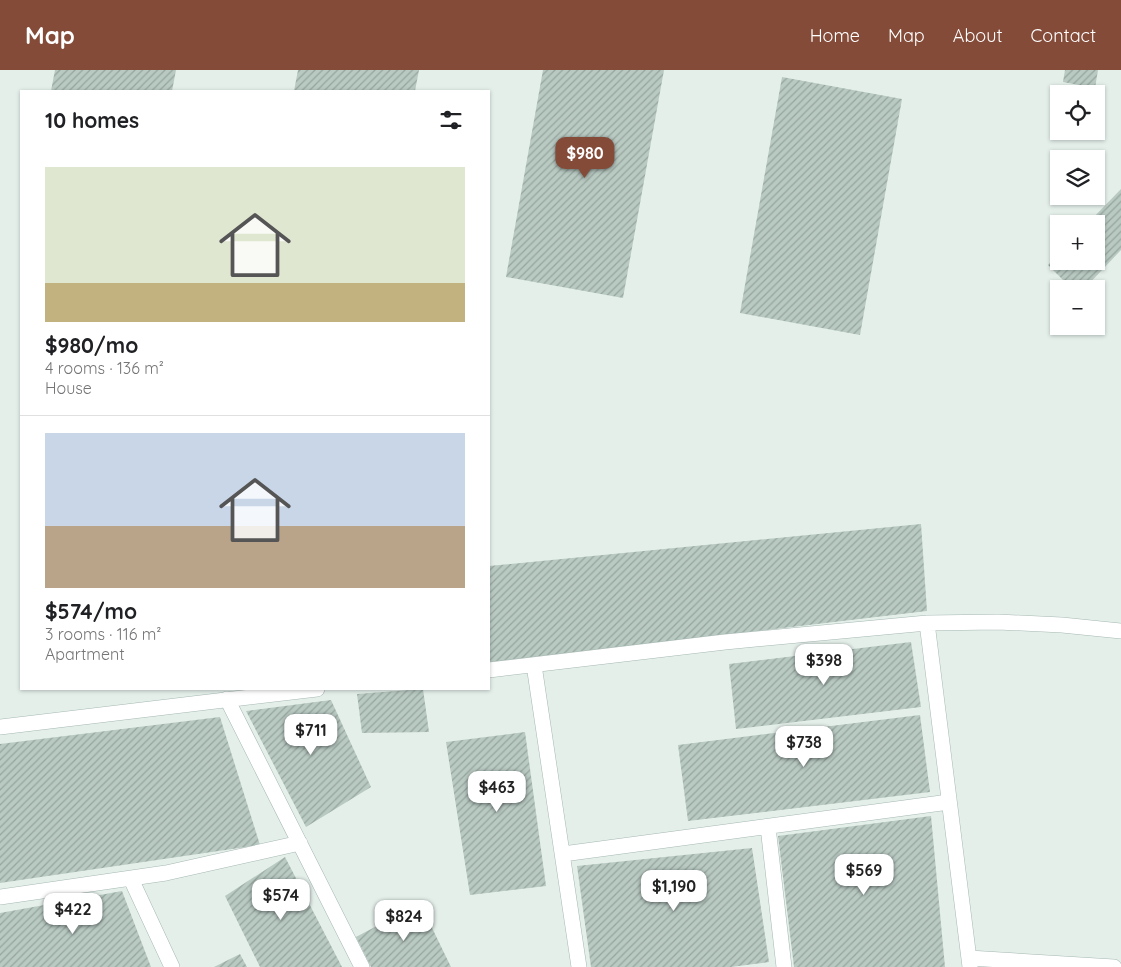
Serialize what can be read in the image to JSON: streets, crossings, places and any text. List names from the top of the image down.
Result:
{
  "page": {
    "header": "Map",
    "nav": [
      "Home",
      "Map",
      "About",
      "Contact"
    ],
    "map_buttons": ["+", "−"],
    "heading": "10 homes",
    "price": [
      "$980",
      "$398",
      "$711",
      "$738",
      "$463",
      "$569",
      "$1,190",
      "$574",
      "$422",
      "$824"
    ],
    "list": [
      {
        "name": "$980/mo",
        "note": "4 rooms · 136 m² · House"
      },
      {
        "name": "$574/mo",
        "note": "3 rooms · 116 m² · Apartment"
      }
    ]
  }
}
